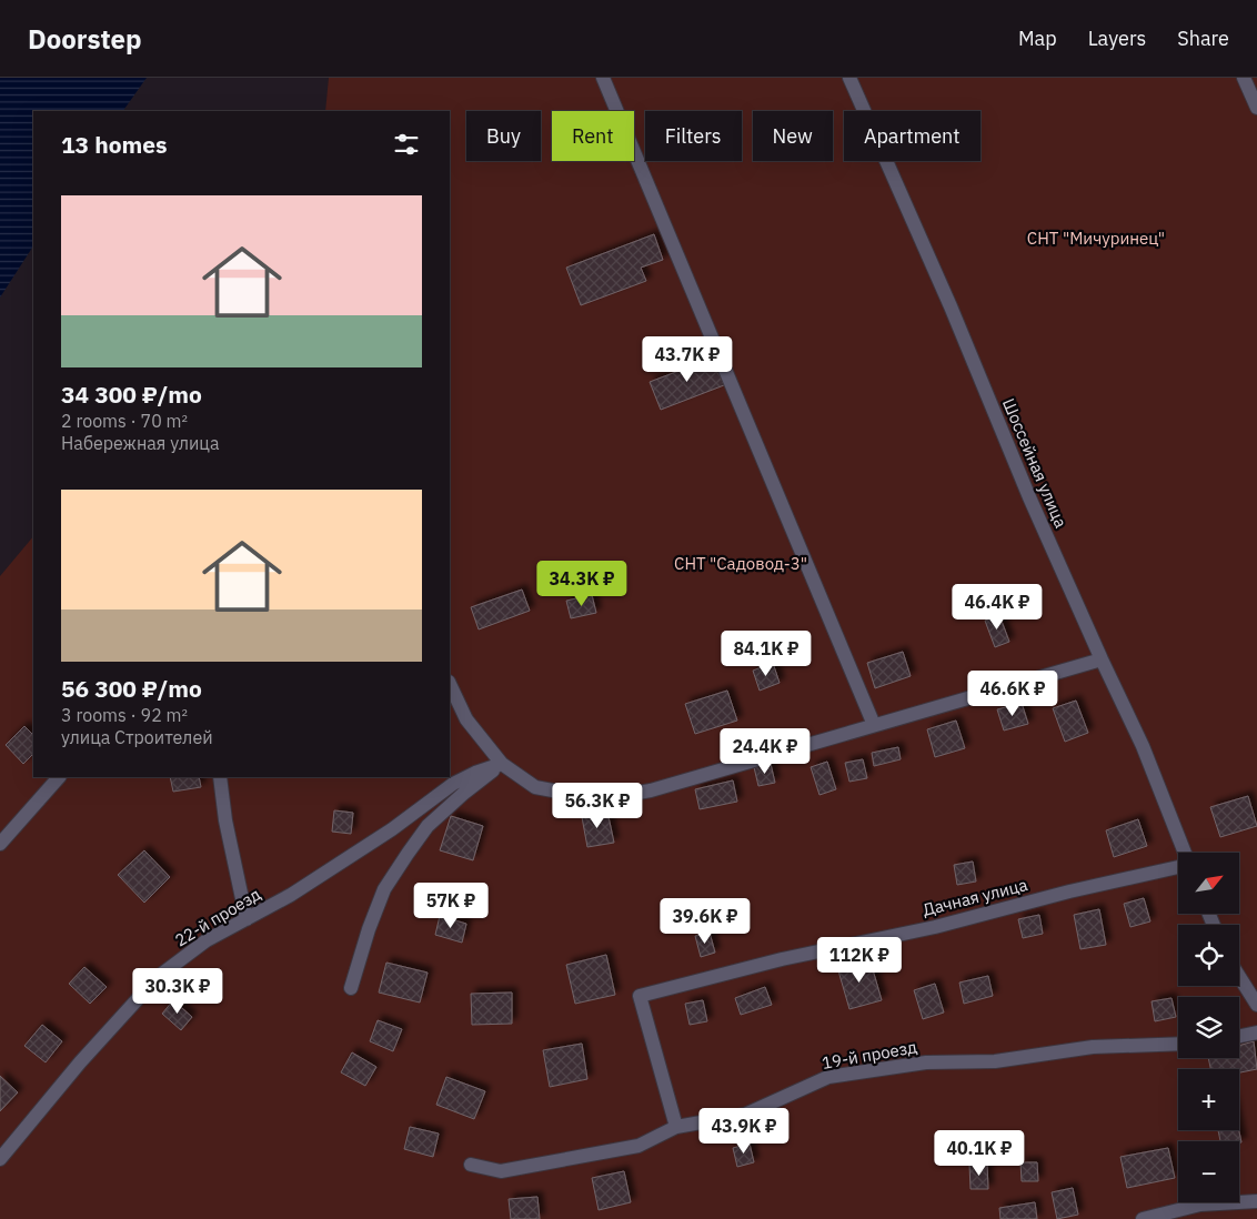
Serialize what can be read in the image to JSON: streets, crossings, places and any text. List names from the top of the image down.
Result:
{
  "streets": {
    "street": [
      "Шоссейная улица",
      "Дачная улица",
      "22-й проезд",
      "19-й проезд"
    ]
  },
  "crossings": [
    ["Дачная улица", "19-й проезд"]
  ],
  "parks": ["СНТ \"Мичуринец\"", "СНТ \"Садовод-3\""],
  "north": "top right",
  "page": {
    "header": "Doorstep",
    "nav": ["Map", "Layers", "Share"],
    "chip": [
      "Buy",
      "Rent",
      "Filters",
      "New",
      "Apartment"
    ],
    "heading": "13 homes",
    "list": [
      {
        "name": "34 300 ₽/mo",
        "note": "2 rooms · 70 m² · Набережная улица"
      },
      {
        "name": "56 300 ₽/mo",
        "note": "3 rooms · 92 m² · улица Строителей"
      }
    ],
    "price": [
      "43.7K ₽",
      "34.3K ₽",
      "46.4K ₽",
      "84.1K ₽",
      "46.6K ₽",
      "24.4K ₽",
      "56.3K ₽",
      "57K ₽",
      "39.6K ₽",
      "112K ₽",
      "30.3K ₽",
      "43.9K ₽",
      "40.1K ₽"
    ],
    "map_buttons": ["+", "−"]
  }
}
